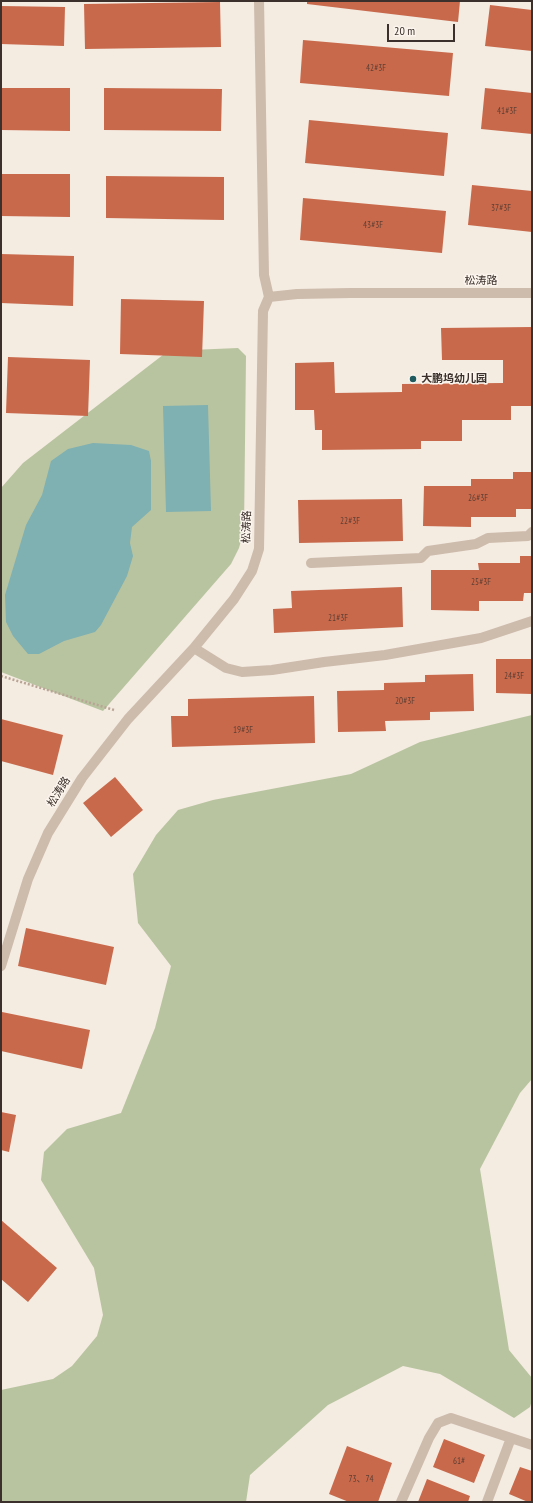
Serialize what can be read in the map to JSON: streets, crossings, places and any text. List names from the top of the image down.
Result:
{
  "streets": {
    "street": ["松涛路"]
  },
  "places": ["大鹏坞幼儿园"],
  "house_numbers": [
    "42#3F",
    "41#3F",
    "37#3F",
    "43#3F",
    "26#3F",
    "22#3F",
    "25#3F",
    "21#3F",
    "24#3F",
    "20#3F",
    "19#3F",
    "61#",
    "73、74"
  ],
  "scale_bar": "20 m"
}
